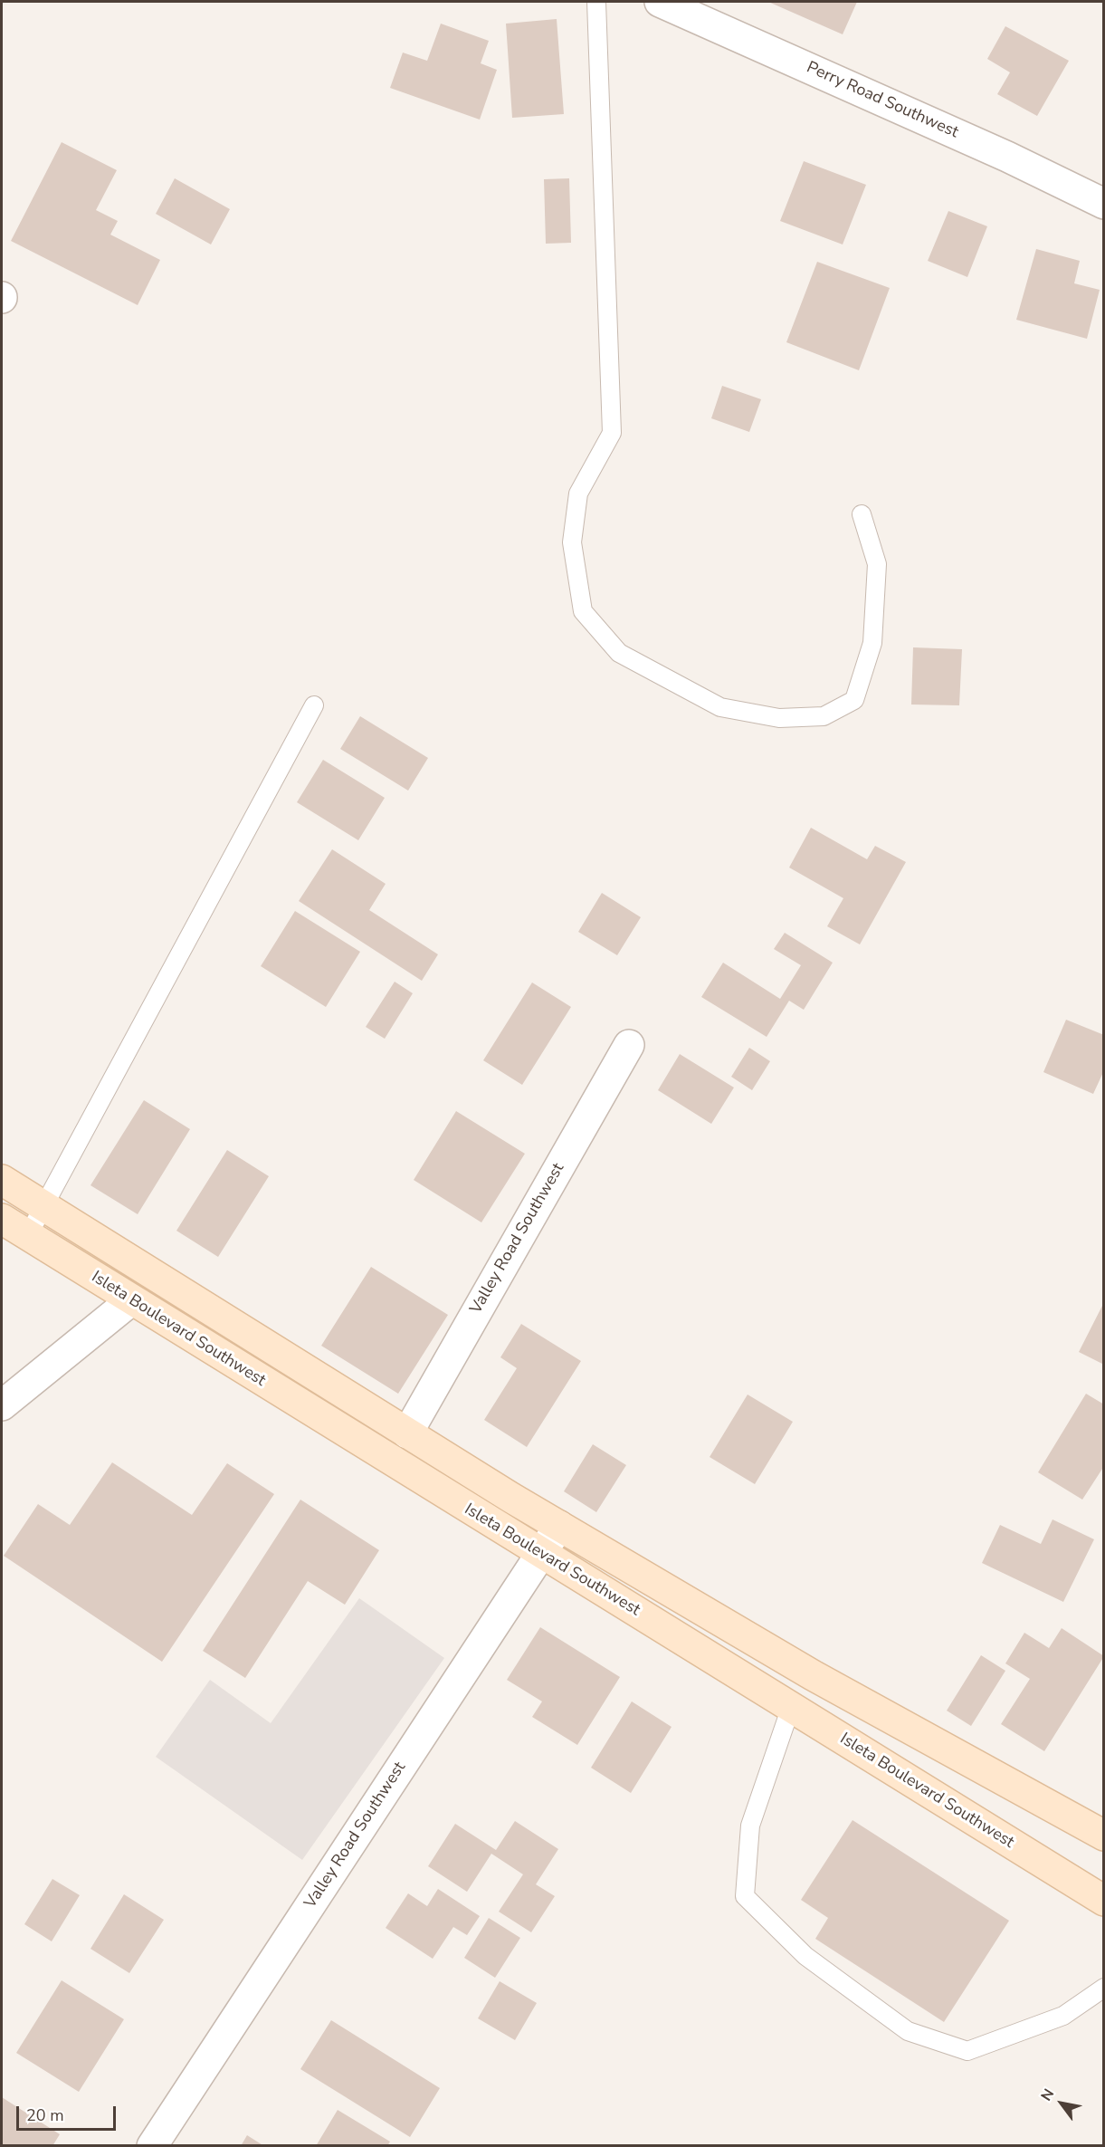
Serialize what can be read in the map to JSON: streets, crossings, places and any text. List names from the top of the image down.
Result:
{
  "streets": {
    "main road": ["Isleta Boulevard Southwest"],
    "street": ["Perry Road Southwest", "Valley Road Southwest"]
  },
  "crossings": [
    ["Valley Road Southwest", "Isleta Boulevard Southwest"]
  ],
  "scale_bar": "20 m",
  "north": "top left"
}
